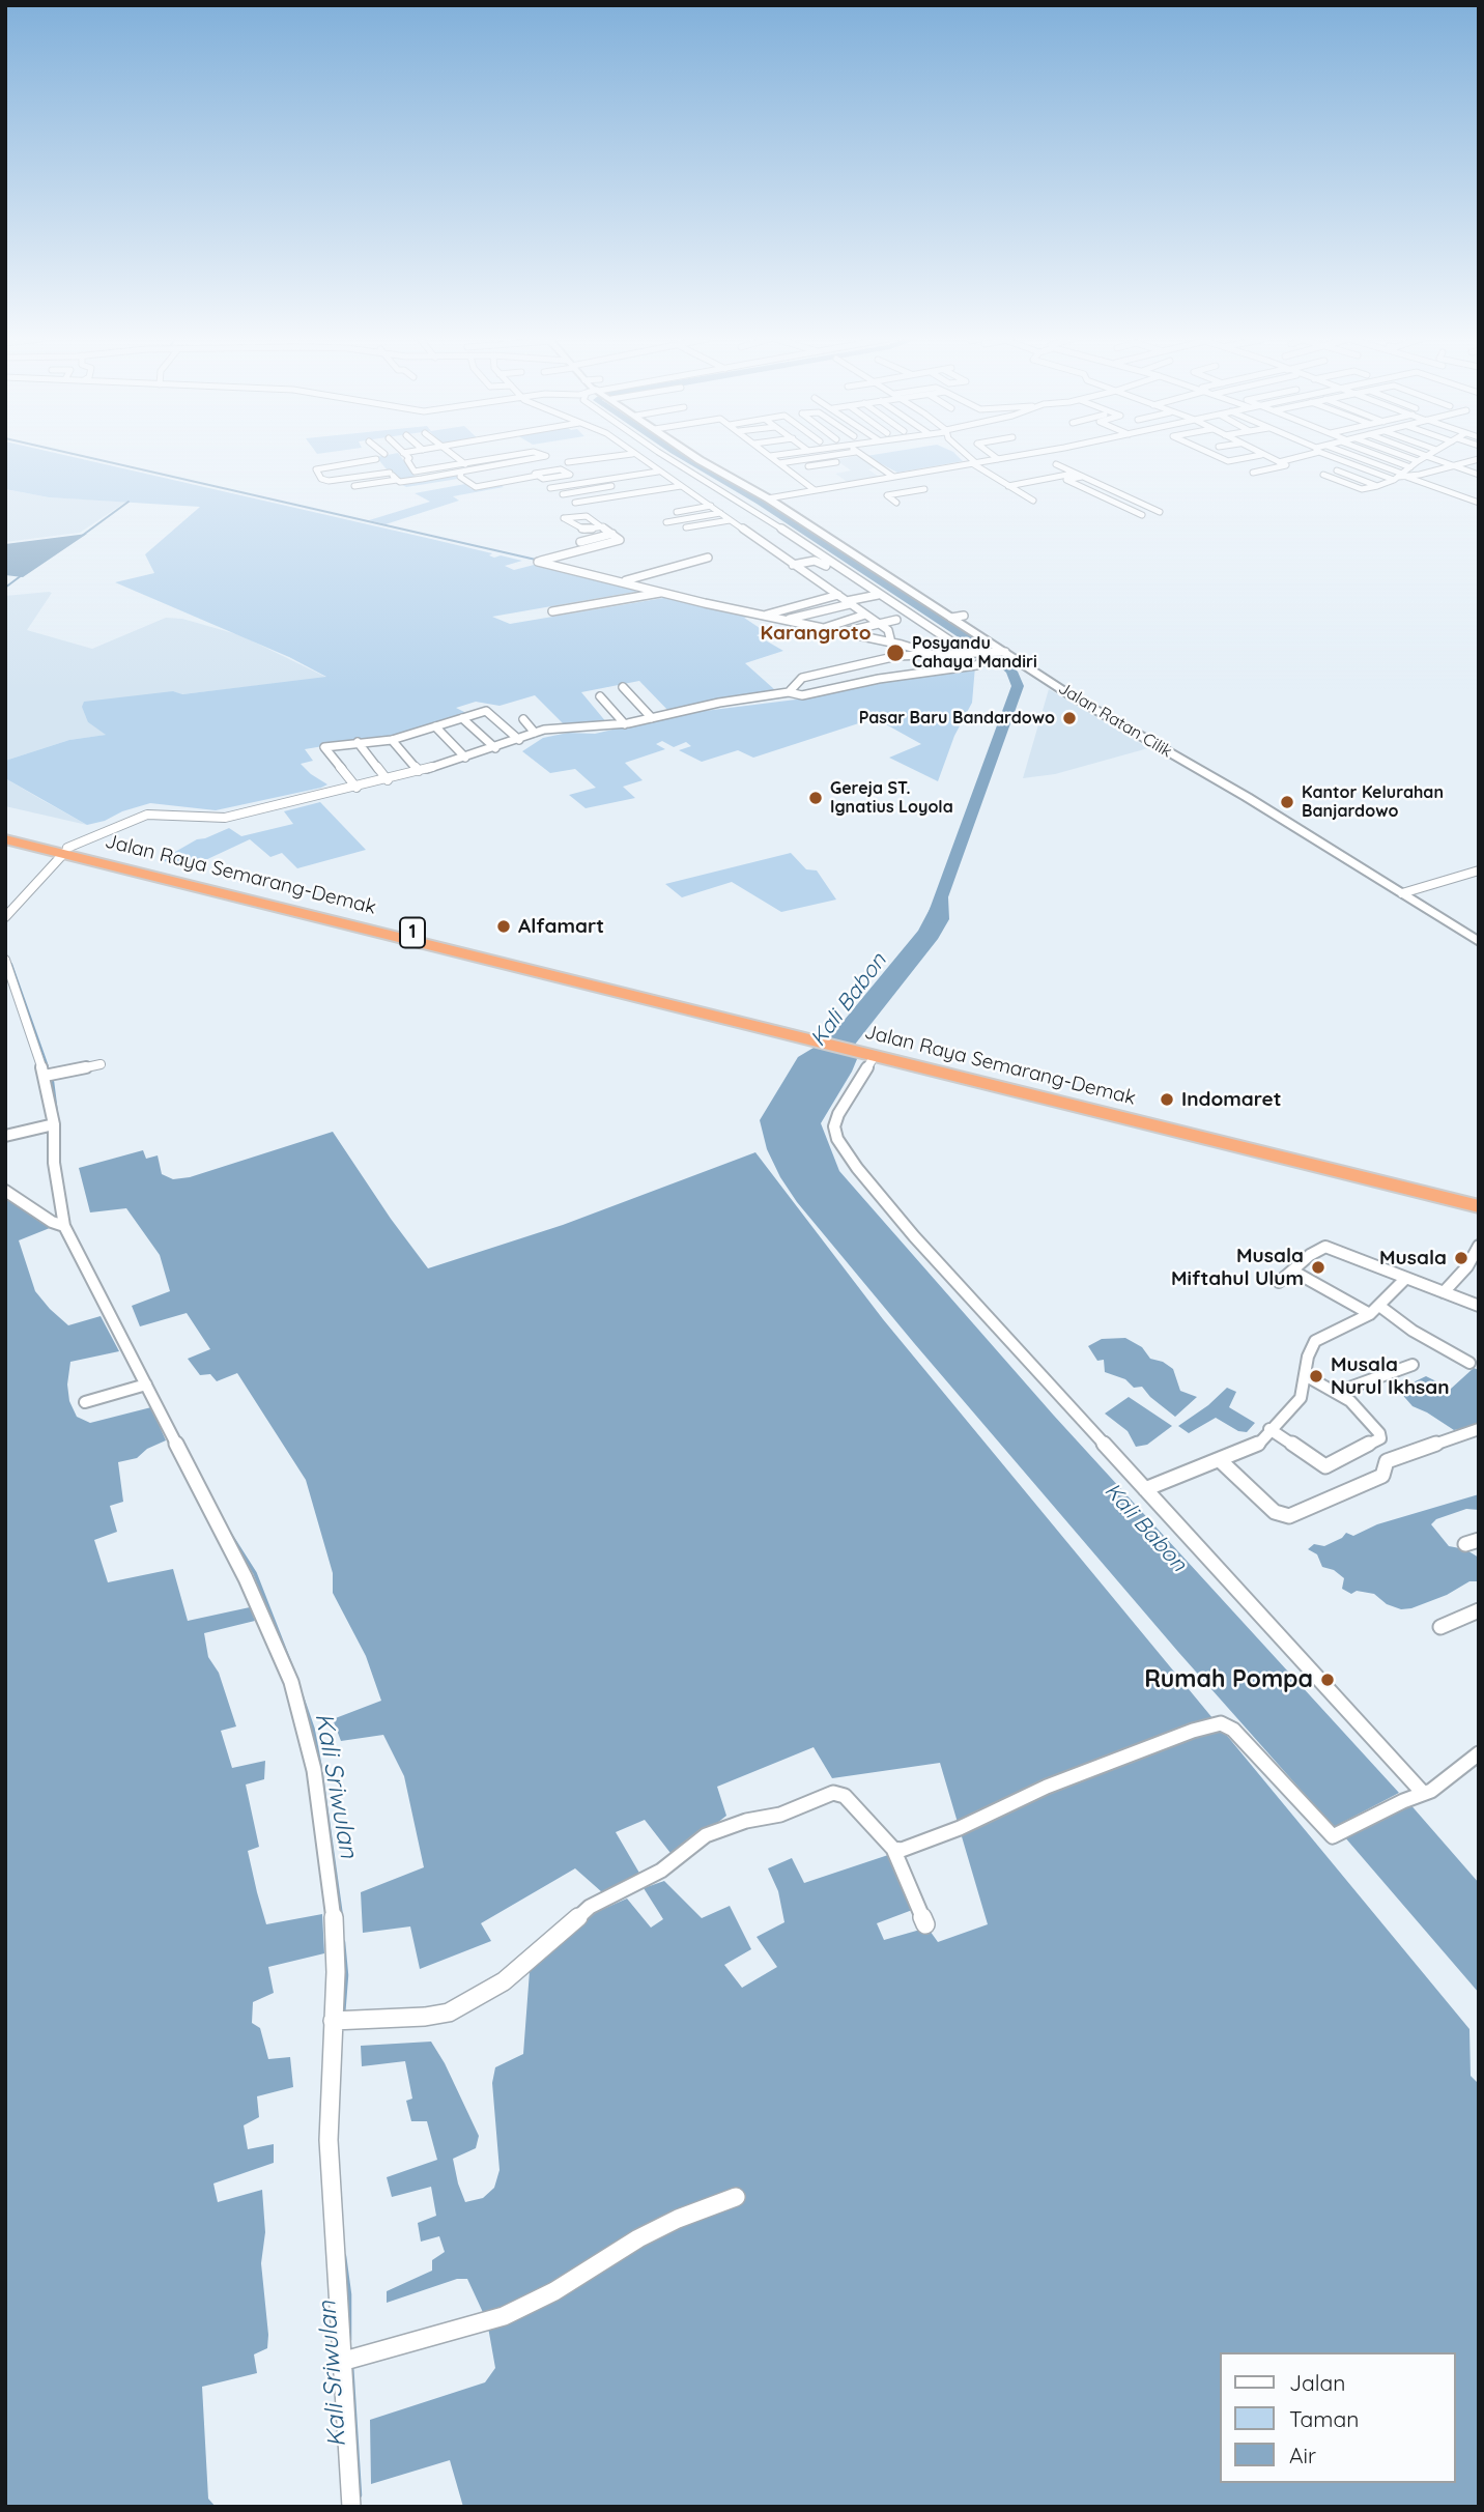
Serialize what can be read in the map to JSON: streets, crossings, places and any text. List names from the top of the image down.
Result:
{
  "streets": {
    "highway": ["Jalan Raya Semarang-Demak", "1"],
    "street": ["Jalan Ratan Cilik"]
  },
  "districts": ["Karangroto"],
  "water": ["Kali Babon", "Kali Sriwulan"],
  "places": [
    "Posyandu Cahaya Mandiri",
    "Pasar Baru Bandardowo",
    "Gereja ST. Ignatius Loyola",
    "Kantor Kelurahan Banjardowo",
    "Alfamart",
    "Indomaret",
    "Musala",
    "Musala Miftahul Ulum",
    "Musala Nurul Ikhsan",
    "Rumah Pompa"
  ],
  "legend": ["Jalan", "Taman", "Air"]
}
